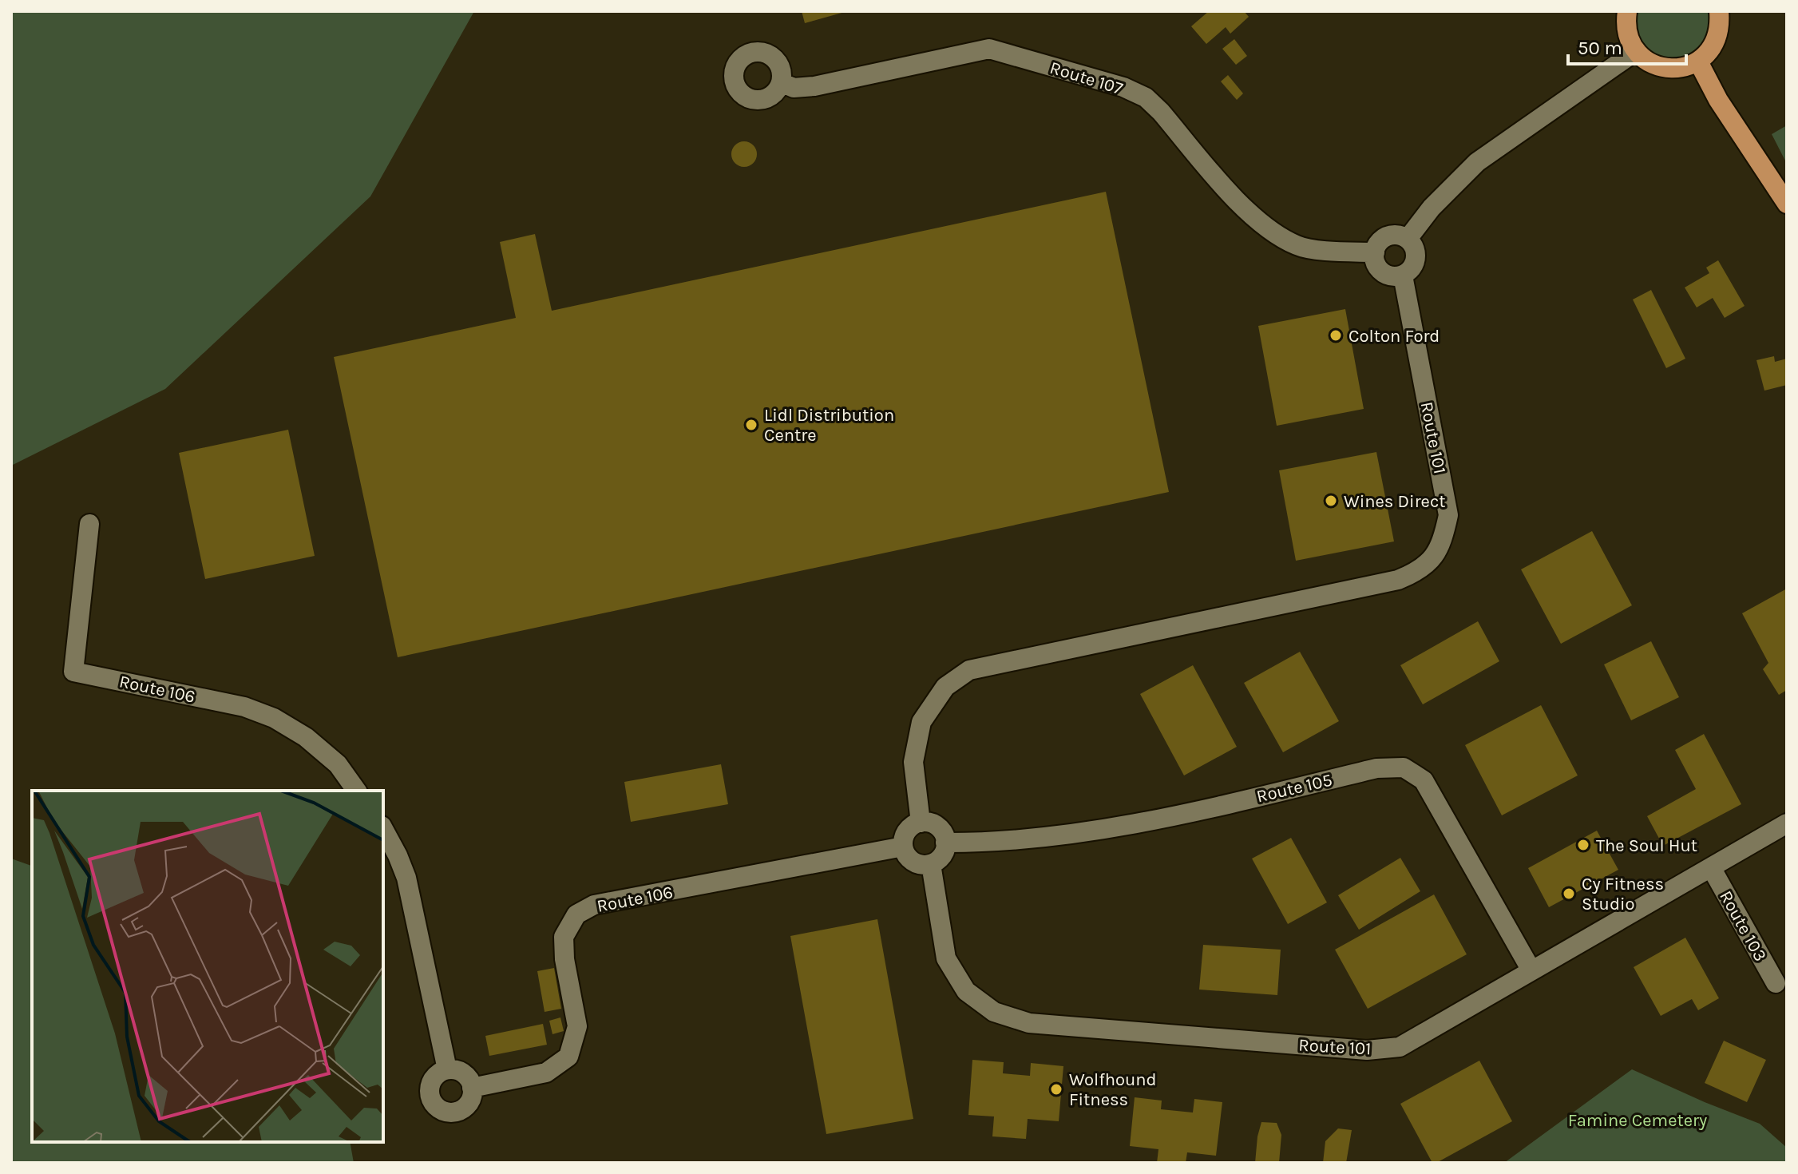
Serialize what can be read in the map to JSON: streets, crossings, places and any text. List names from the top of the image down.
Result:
{
  "streets": {
    "street": [
      "Route 107",
      "Route 101",
      "Route 106",
      "Route 105",
      "Route 103"
    ]
  },
  "crossings": [
    ["Route 107", "Route 101"],
    ["Route 101", "Route 106"],
    ["Route 101", "Route 105"],
    ["Route 101", "Route 103"],
    ["Route 106", "Route 105"]
  ],
  "parks": ["Famine Cemetery"],
  "places": [
    "Colton Ford",
    "Lidl Distribution Centre",
    "Wines Direct",
    "The Soul Hut",
    "Cy Fitness Studio",
    "Wolfhound Fitness"
  ],
  "scale_bar": "50 m"
}
